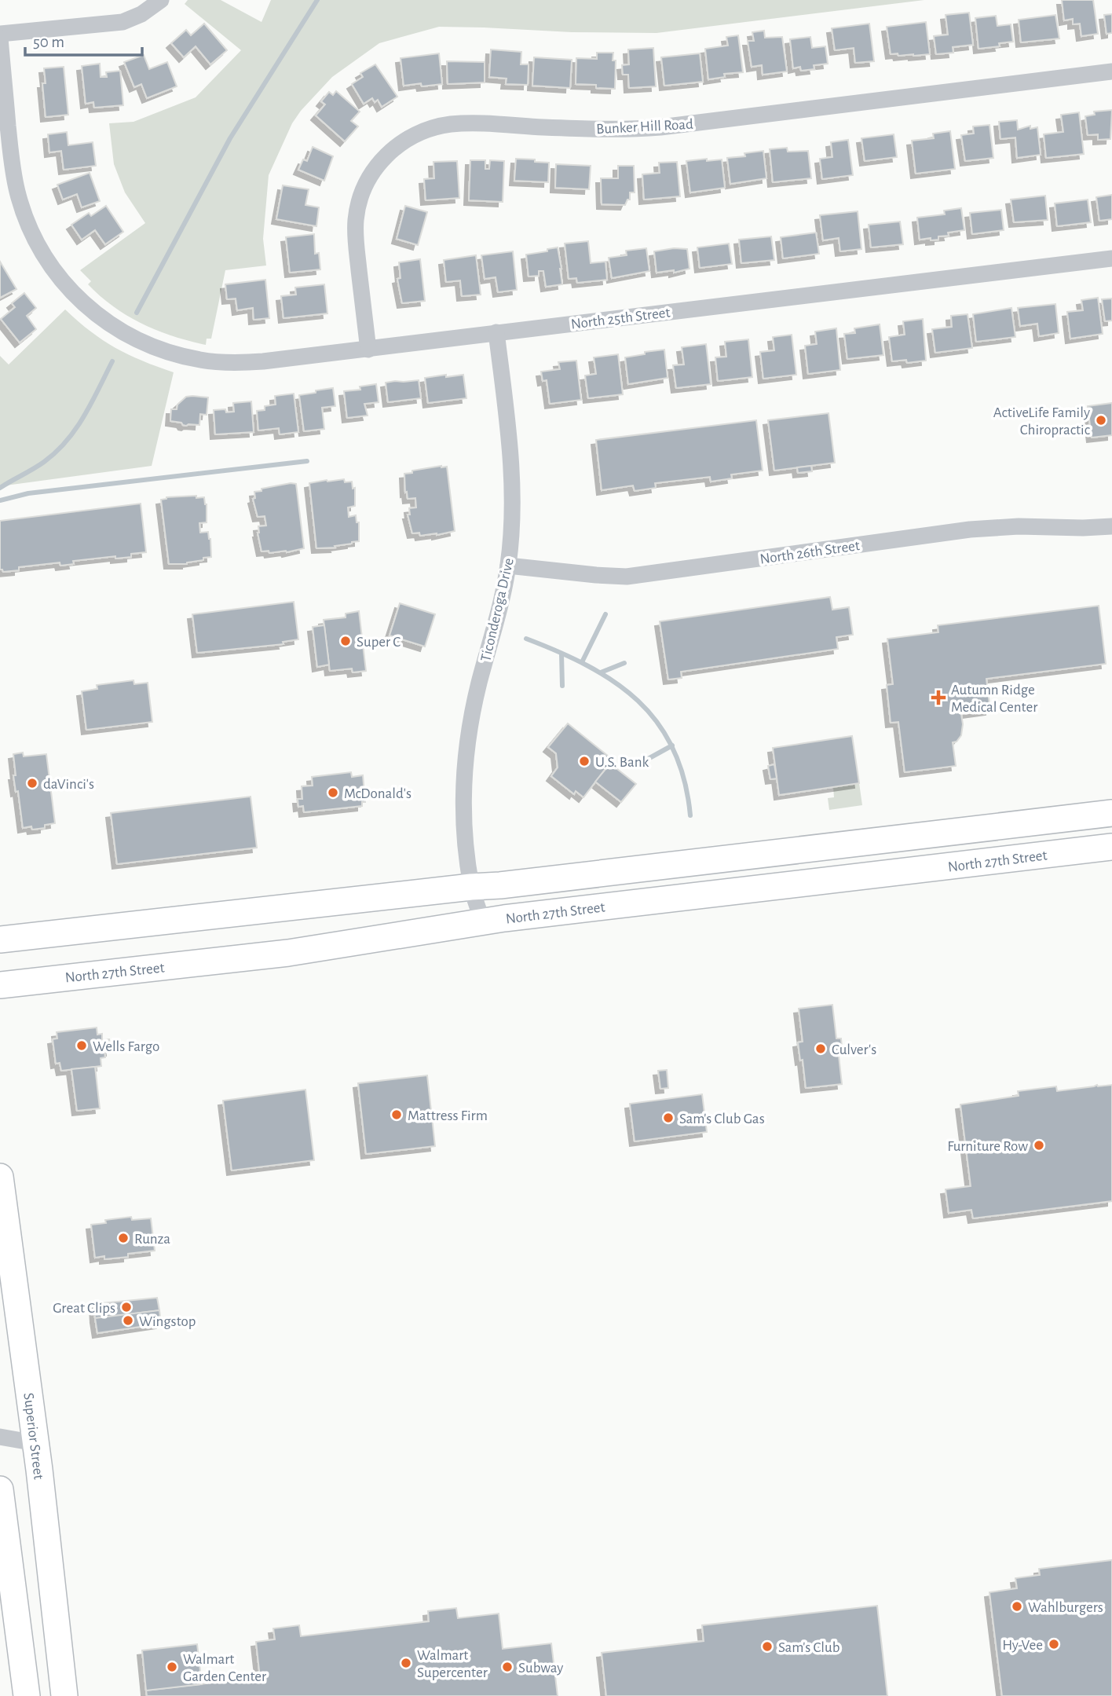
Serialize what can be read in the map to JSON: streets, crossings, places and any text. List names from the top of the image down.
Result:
{
  "streets": {
    "main road": ["North 27th Street", "Superior Street"],
    "street": [
      "Bunker Hill Road",
      "North 25th Street",
      "North 26th Street",
      "Ticonderoga Drive"
    ]
  },
  "crossings": [
    ["Bunker Hill Road", "North 25th Street"],
    ["North 25th Street", "Ticonderoga Drive"],
    ["North 26th Street", "Ticonderoga Drive"],
    ["Ticonderoga Drive", "North 27th Street"]
  ],
  "places": {
    "other": [
      "ActiveLife Family Chiropractic",
      "Super C",
      "U.S. Bank",
      "daVinci's",
      "McDonald's",
      "Wells Fargo",
      "Culver's",
      "Mattress Firm",
      "Sam's Club Gas",
      "Furniture Row",
      "Runza",
      "Great Clips",
      "Wingstop",
      "Wahlburgers",
      "Hy-Vee",
      "Sam's Club",
      "Walmart Supercenter",
      "Walmart Garden Center",
      "Subway"
    ],
    "health": ["Autumn Ridge Medical Center"]
  },
  "scale_bar": "50 m"
}
